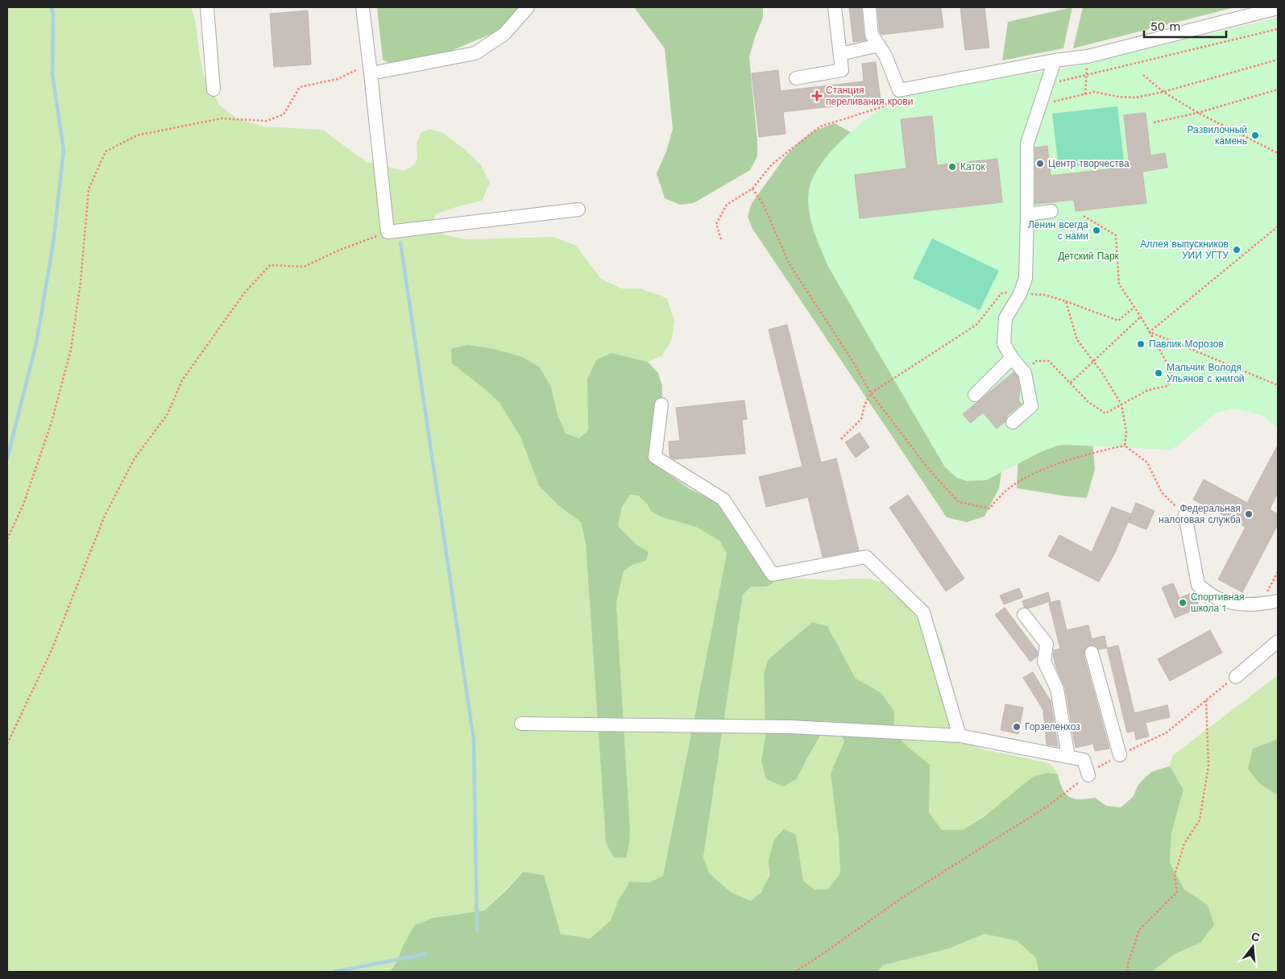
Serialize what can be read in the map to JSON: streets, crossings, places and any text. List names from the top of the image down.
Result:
{
  "parks": ["Детский Парк"],
  "places": {
    "health": ["Станция переливания крови"],
    "other": [
      "Развилочный камень",
      "Центр творчества",
      "Каток",
      "Ленин всегда с нами",
      "Аллея выпускников УИИ УГТУ",
      "Павлик Морозов",
      "Мальчик Володя Ульянов с книгой",
      "Федеральная налоговая служба",
      "Спортивная школа 1",
      "Горзеленхоз"
    ]
  },
  "scale_bar": "50 m",
  "north": "top"
}
